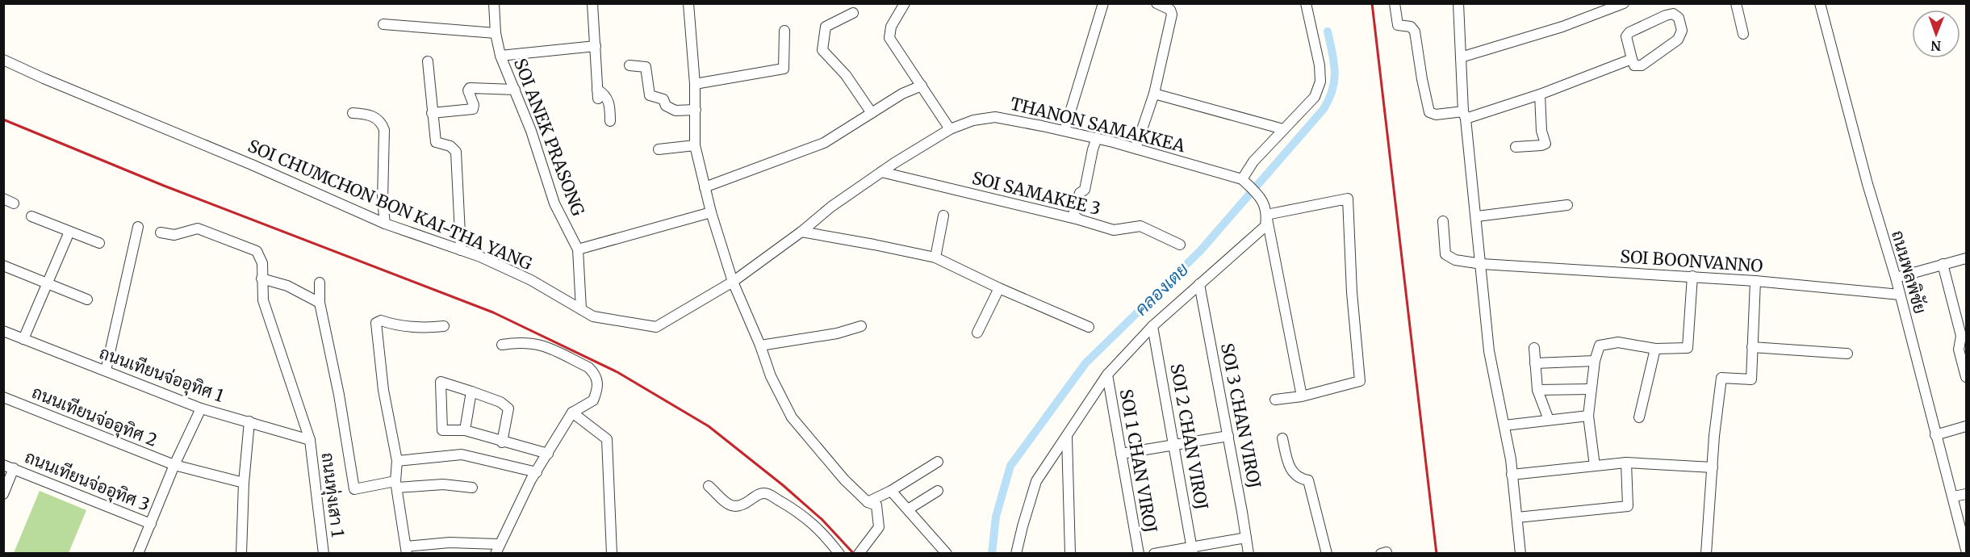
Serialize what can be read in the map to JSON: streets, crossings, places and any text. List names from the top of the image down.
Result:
{
  "streets": {
    "street": [
      "THANON SAMAKKEA",
      "SOI ANEK PRASONG",
      "SOI SAMAKEE 3",
      "SOI CHUMCHON BON KAI-THA YANG",
      "SOI BOONVANNO",
      "ถนนพลพิชัย",
      "ถนนเทียนจ่ออุทิศ 1",
      "SOI 3 CHAN VIROJ",
      "ถนนเทียนจ่ออุทิศ 2",
      "SOI 2 CHAN VIROJ",
      "SOI 1 CHAN VIROJ",
      "ถนนเทียนจ่ออุทิศ 3",
      "ถนนทุ่งเสา 1"
    ]
  },
  "crossings": [
    ["THANON SAMAKKEA", "SOI SAMAKEE 3"],
    ["THANON SAMAKKEA", "SOI CHUMCHON BON KAI-THA YANG"],
    ["SOI ANEK PRASONG", "SOI CHUMCHON BON KAI-THA YANG"],
    ["SOI BOONVANNO", "ถนนพลพิชัย"],
    ["ถนนเทียนจ่ออุทิศ 1", "ถนนเทียนจ่ออุทิศ 3"],
    ["ถนนเทียนจ่ออุทิศ 1", "ถนนทุ่งเสา 1"],
    ["ถนนเทียนจ่ออุทิศ 2", "ถนนเทียนจ่ออุทิศ 3"]
  ],
  "water": ["คลองเตย"],
  "north": "bottom"
}
